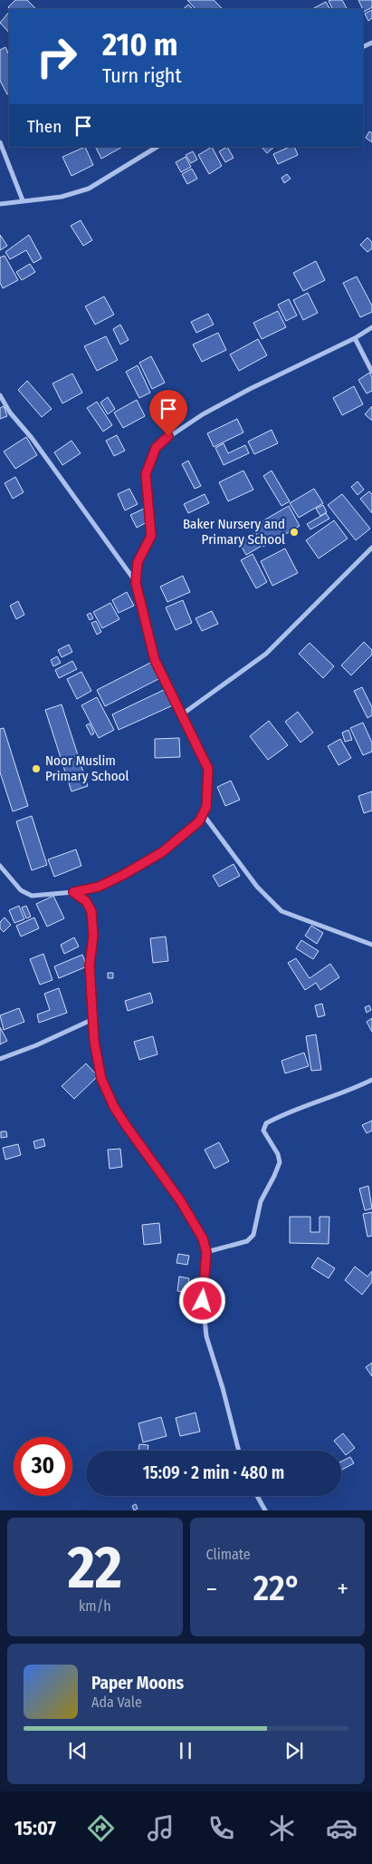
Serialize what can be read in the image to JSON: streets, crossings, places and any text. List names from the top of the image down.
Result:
{
  "places": ["Baker Nursery and Primary School", "Noor Muslim Primary School"],
  "page": {
    "turn": ["210 m", "Turn right"],
    "then": "Then",
    "limit": "30",
    "trip": "15:09 · 2 min · 480 m",
    "tile": [
      ["22", "km/h"],
      "Climate"
    ],
    "heat": ["−", "22°", "+"],
    "song": ["Paper Moons", "Ada Vale"],
    "tabs": "15:07"
  }
}
